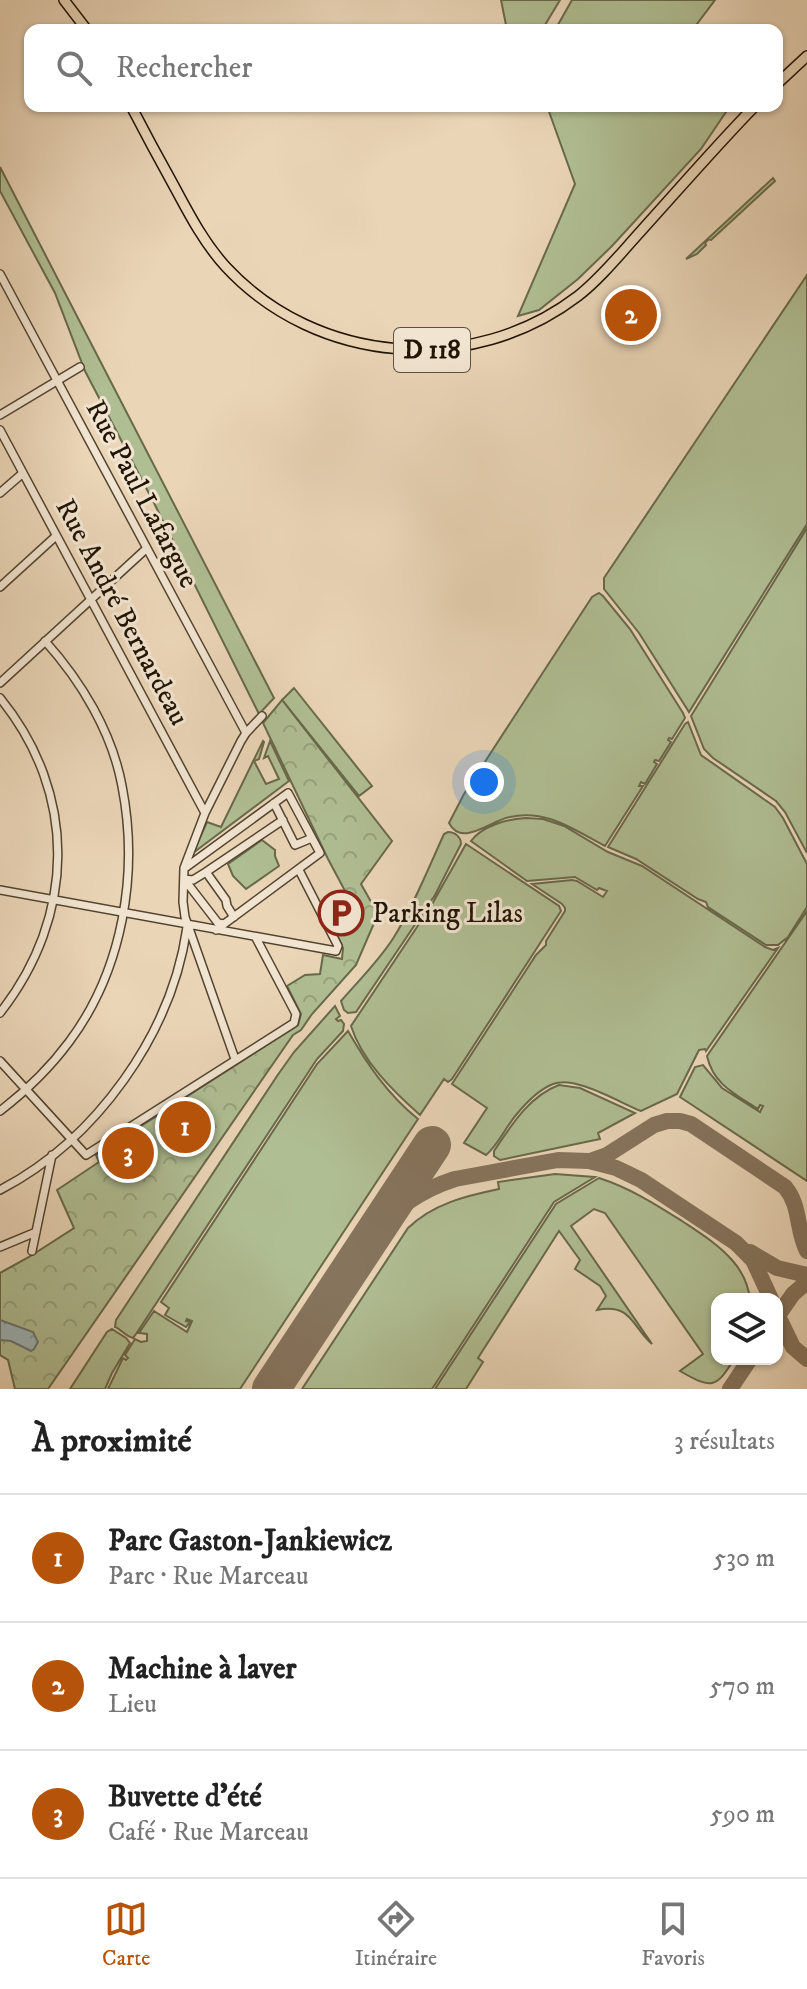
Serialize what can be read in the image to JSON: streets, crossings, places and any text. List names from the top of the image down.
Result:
{
  "streets": {
    "main road": ["D 118"],
    "street": ["Rue Paul Lafargue", "Rue André Bernardeau"]
  },
  "places": {
    "parking": ["Parking Lilas"]
  },
  "page": {
    "search": "Rechercher",
    "pins": ["2", "1", "3"],
    "heading": ["À proximité", "3 résultats"],
    "list": [
      {
        "mark": "1",
        "name": "Parc Gaston-Jankiewicz",
        "note": "Parc · Rue Marceau",
        "value": "530 m"
      },
      {
        "mark": "2",
        "name": "Machine à laver",
        "note": "Lieu",
        "value": "570 m"
      },
      {
        "mark": "3",
        "name": "Buvette d'été",
        "note": "Café · Rue Marceau",
        "value": "590 m"
      }
    ],
    "nav": ["Carte", "Itinéraire", "Favoris"]
  }
}
